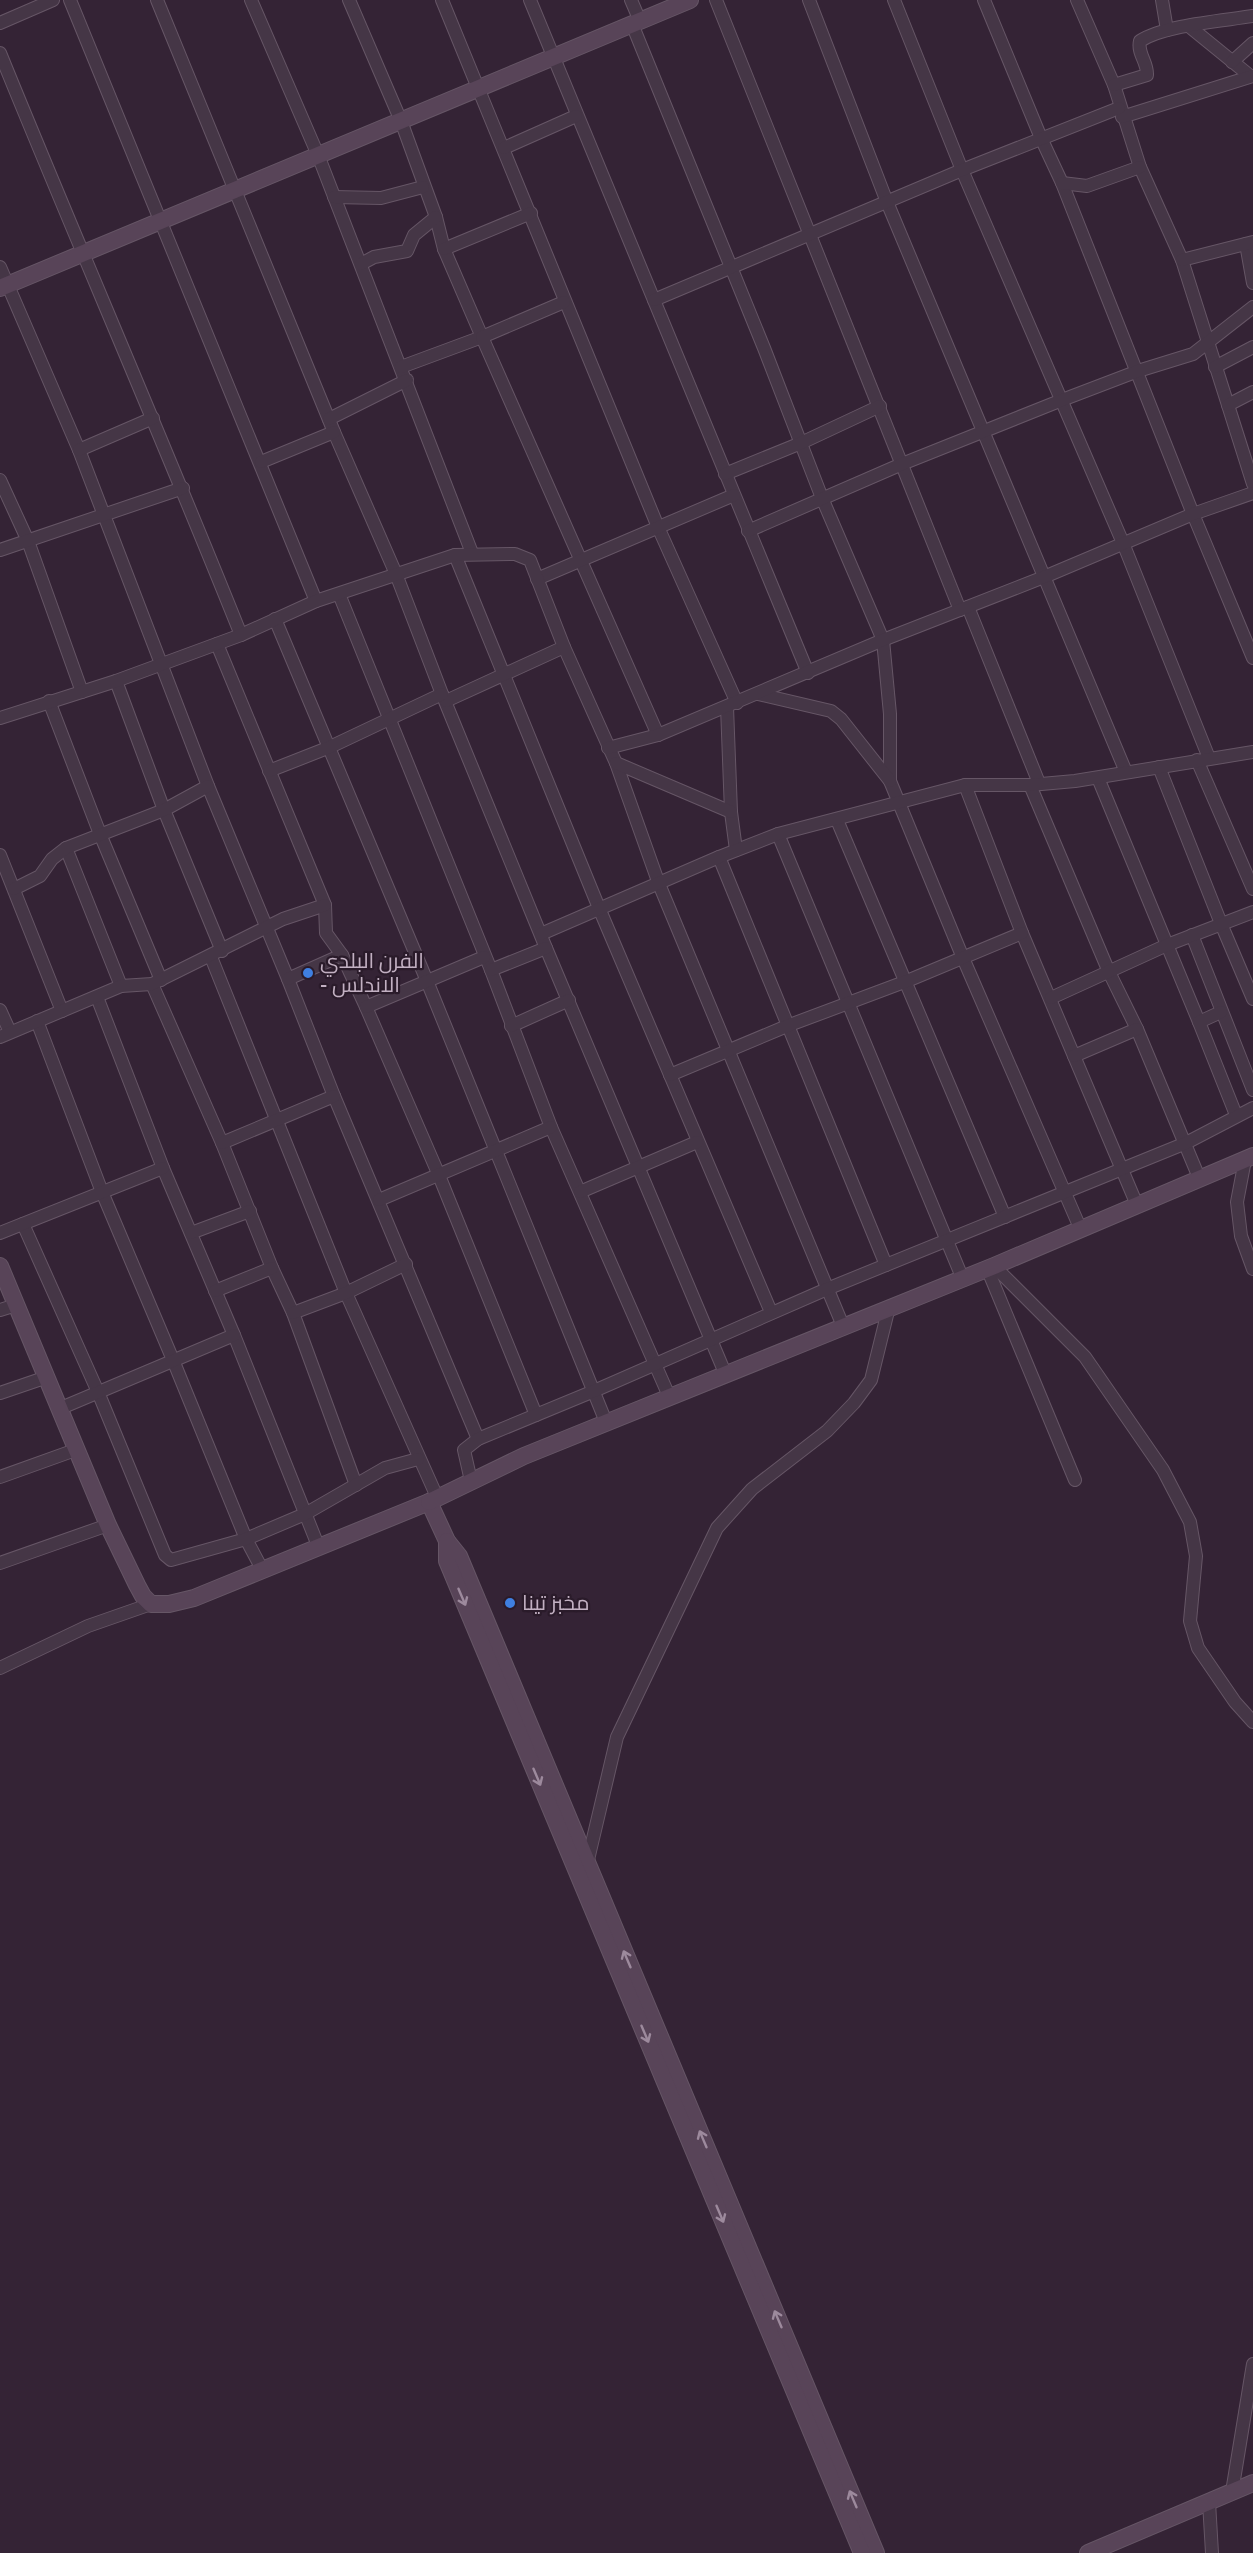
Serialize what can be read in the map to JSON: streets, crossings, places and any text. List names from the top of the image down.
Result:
{
  "places": ["الفرن البلدي - الاندلس", "مخبز تينا"]
}
